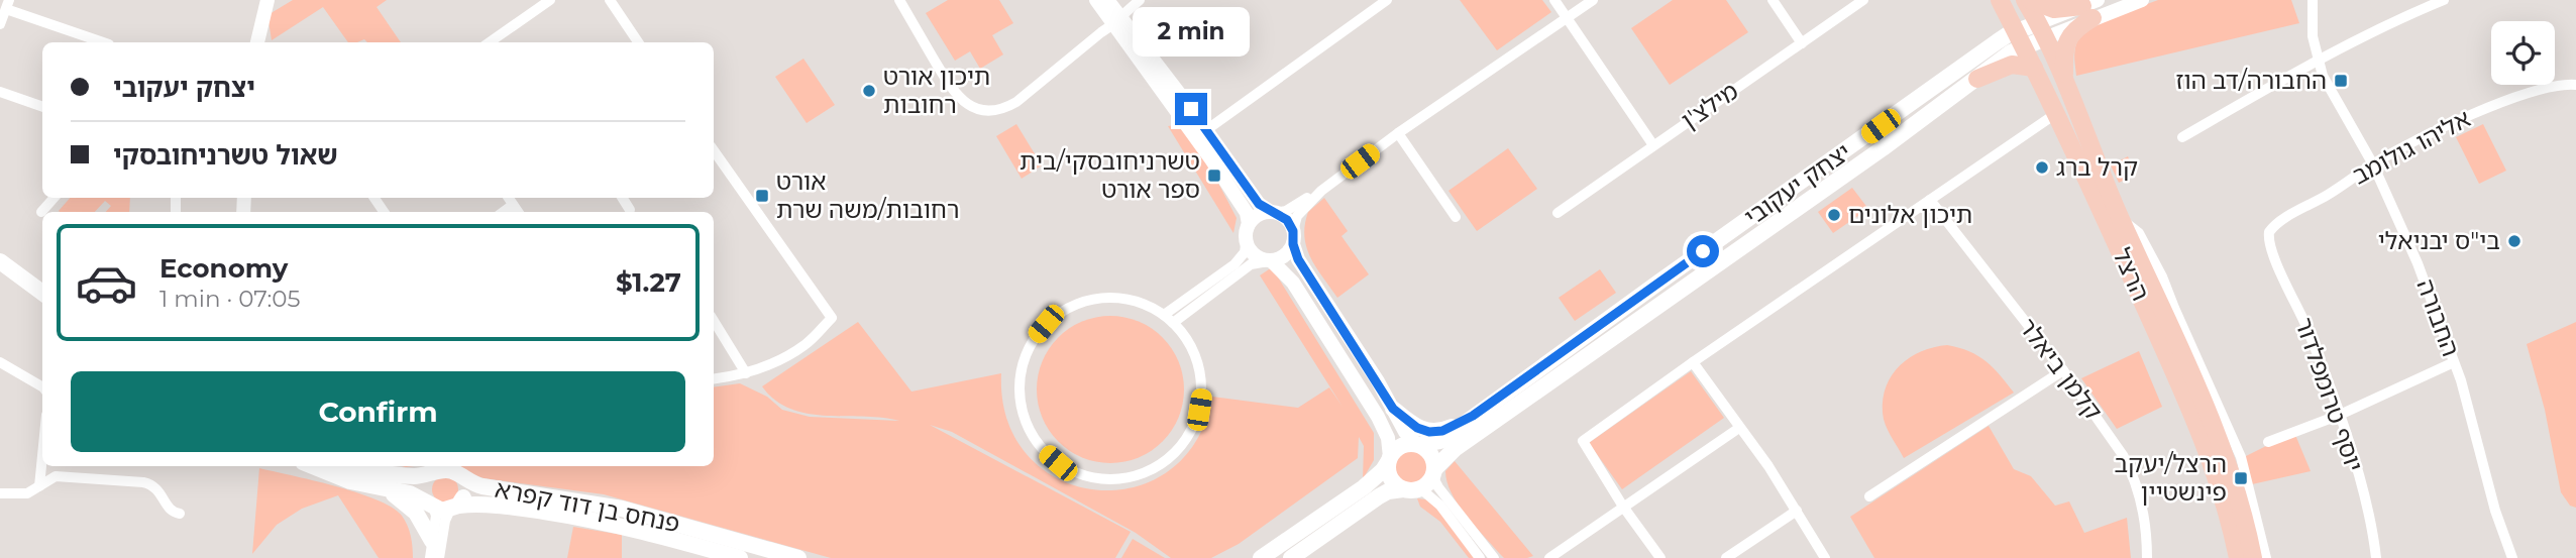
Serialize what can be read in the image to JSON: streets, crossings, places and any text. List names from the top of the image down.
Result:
{
  "streets": {
    "main road": ["יצחק יעקובי", "הרצל", "פנחס בן דוד קפרא"],
    "street": [
      "מילצ'ן",
      "אליהו גולומב",
      "החבורה",
      "קלמן ביאלר",
      "יוסף טרומפלדור"
    ]
  },
  "crossings": [
    ["אליהו גולומב", "החבורה"],
    ["אליהו גולומב", "יוסף טרומפלדור"],
    ["יצחק יעקובי", "הרצל"]
  ],
  "places": {
    "transit": [
      "החבורה/דב הוז",
      "טשרניחובסקי/בית ספר אורט",
      "אורט רחובות/משה שרת",
      "הרצל/יעקב פינשטיין"
    ],
    "other": [
      "תיכון אורט רחובות",
      "קרל ברג",
      "תיכון אלונים",
      "בי\"ס יבניאלי"
    ]
  },
  "page": {
    "bubble": "2 min",
    "banner": ["יצחק יעקובי", "שאול טשרניחובסקי"],
    "list": [
      {
        "name": "Economy",
        "note": "1 min · 07:05",
        "value": "$1.27"
      }
    ],
    "buttons": "Confirm"
  }
}
